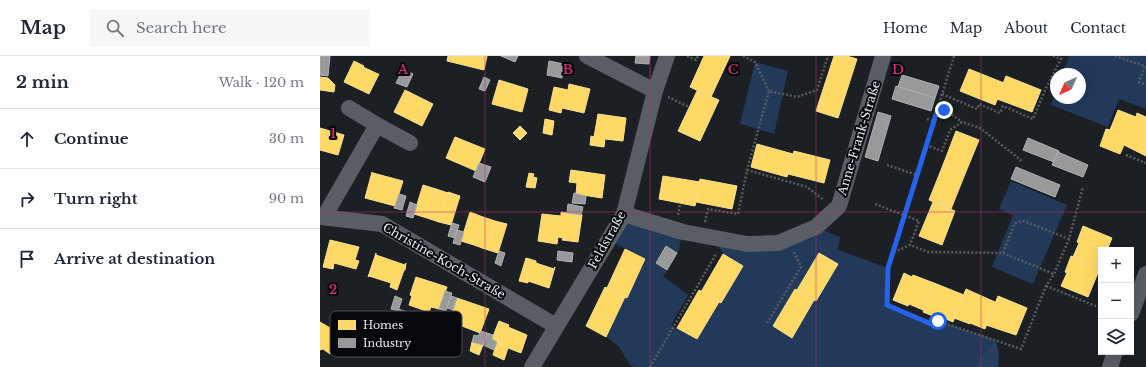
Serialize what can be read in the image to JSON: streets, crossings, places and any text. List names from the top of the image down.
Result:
{
  "streets": {
    "street": ["Anne-Frank-Straße", "Feldstraße", "Christine-Koch-Straße"]
  },
  "crossings": [
    ["Anne-Frank-Straße", "Feldstraße"],
    ["Feldstraße", "Christine-Koch-Straße"]
  ],
  "legend": ["Homes", "Industry"],
  "north": "bottom left",
  "page": {
    "header": "Map",
    "search": "Search here",
    "nav": [
      "Home",
      "Map",
      "About",
      "Contact"
    ],
    "heading": ["2 min", "Walk · 120 m"],
    "list": [
      ["Continue", "30 m"],
      ["Turn right", "90 m"],
      "Arrive at destination"
    ],
    "map_buttons": ["+", "−"]
  },
  "grid": {
    "columns": [
      "A",
      "B",
      "C",
      "D"
    ],
    "rows": ["1", "2"]
  }
}
